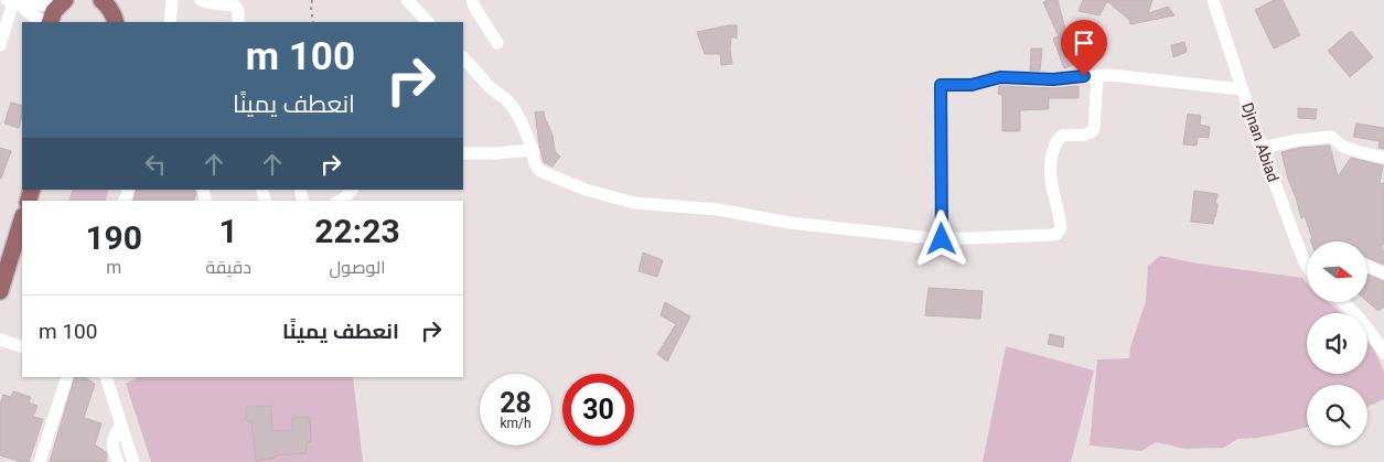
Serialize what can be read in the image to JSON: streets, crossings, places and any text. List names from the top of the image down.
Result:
{
  "streets": {
    "street": ["Djnan Abiad"]
  },
  "north": "right",
  "page": {
    "turn": ["100 m", "انعطف يمينًا"],
    "eta": [
      "22:23",
      "الوصول",
      "1",
      "دقيقة",
      "190",
      "m"
    ],
    "list": [
      {
        "name": "انعطف يمينًا",
        "value": "100 m"
      }
    ],
    "speed": "28 km/h",
    "limit": "30"
  }
}
